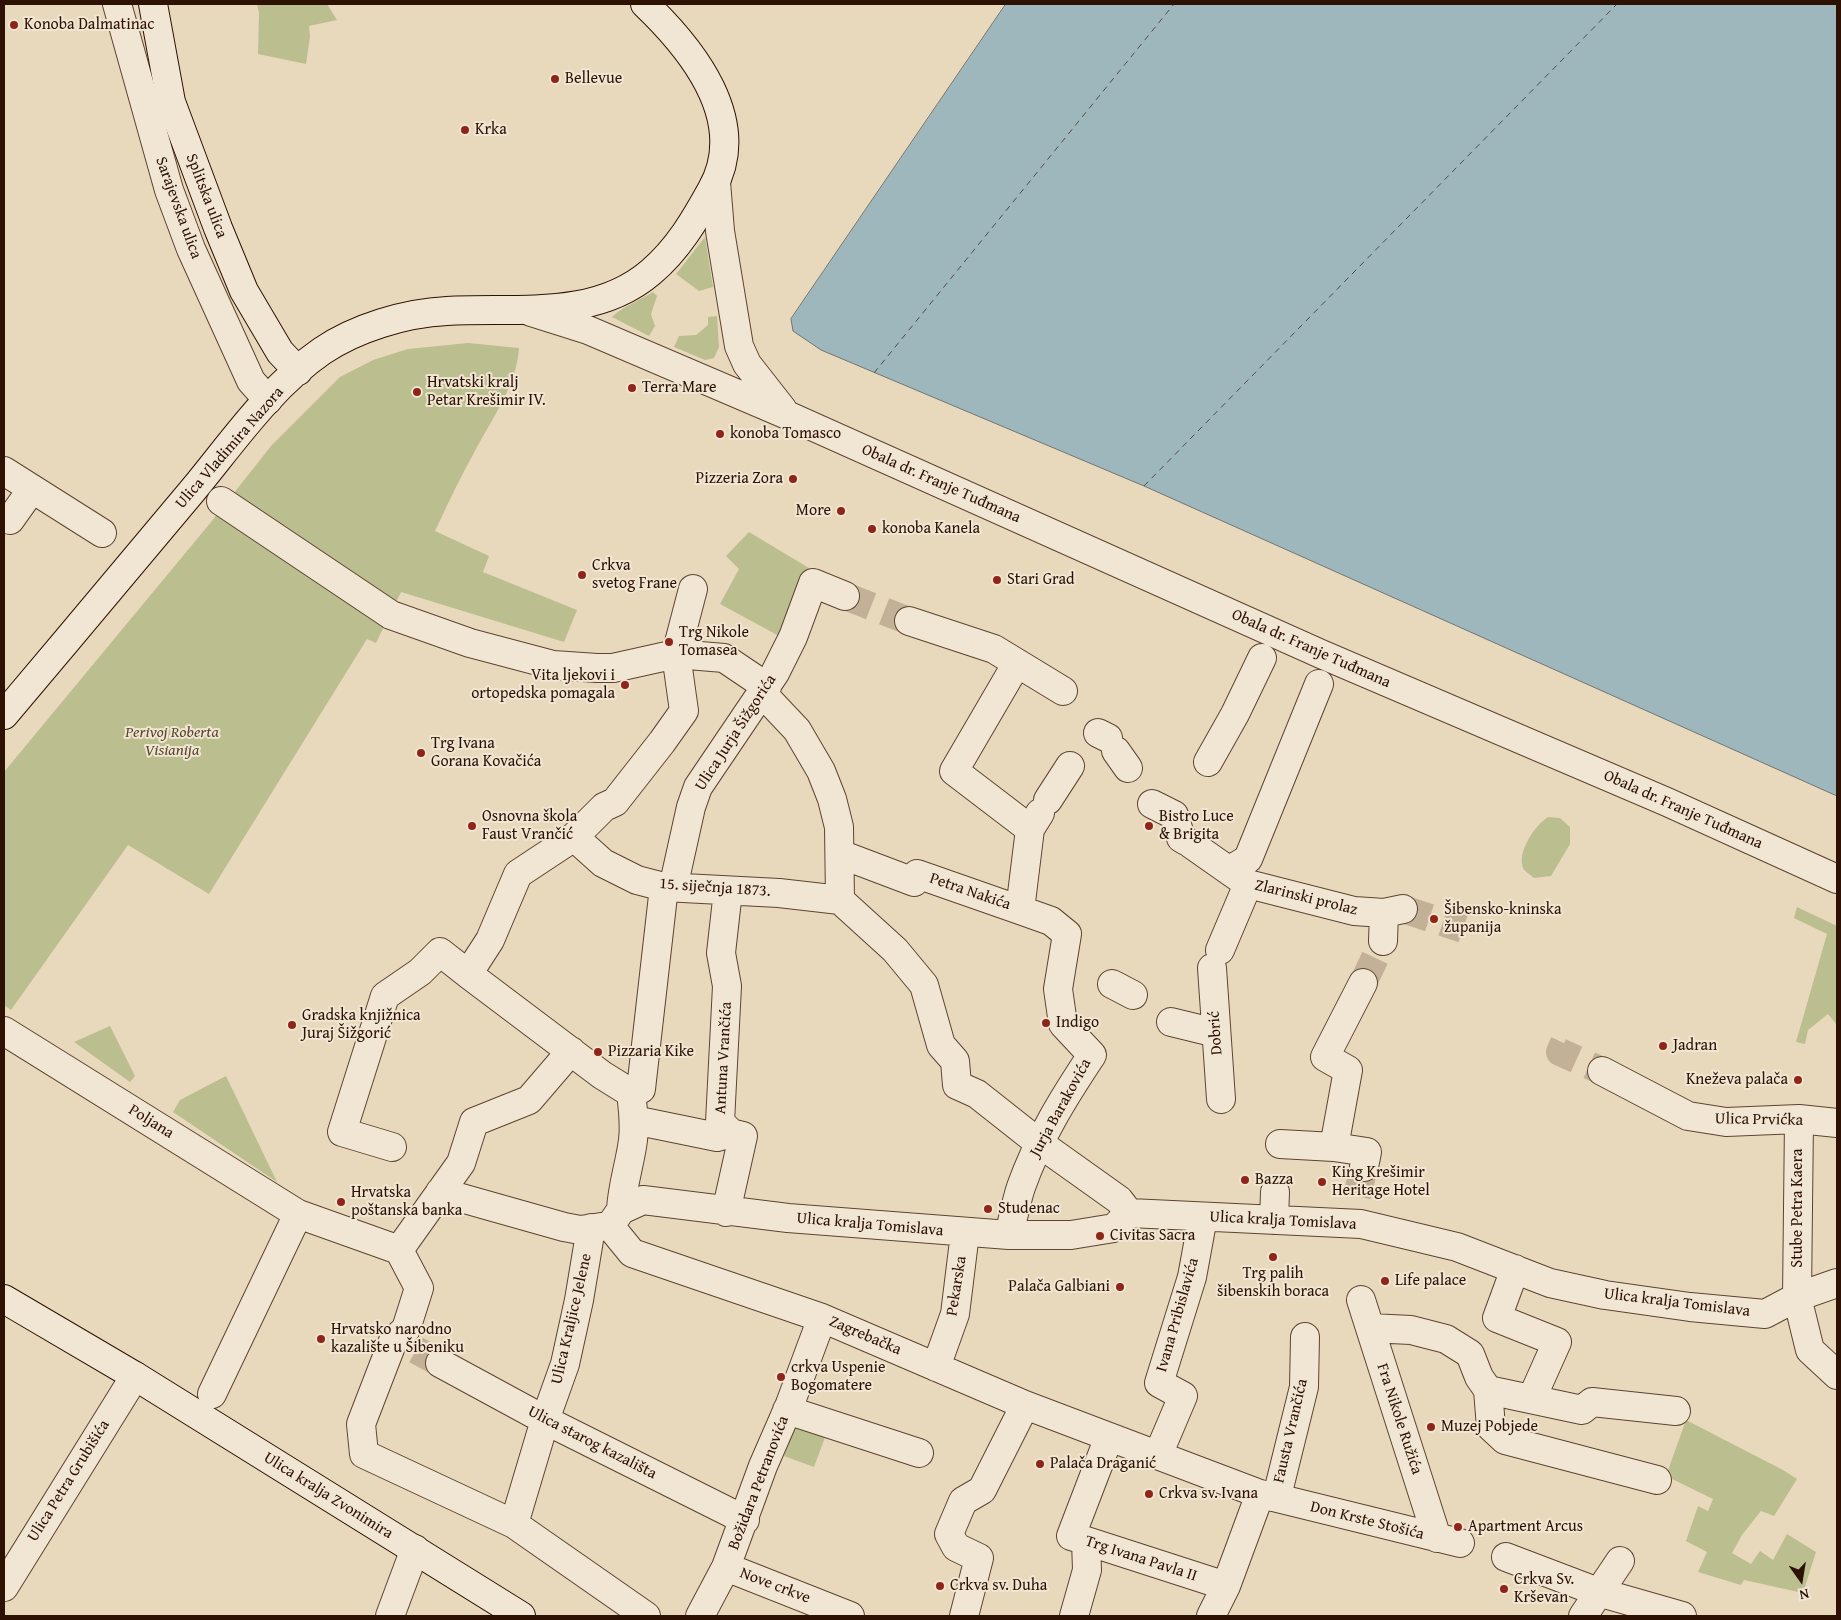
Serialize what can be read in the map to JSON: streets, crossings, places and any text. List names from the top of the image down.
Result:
{
  "streets": {
    "street": [
      "Splitska ulica",
      "Sarajevska ulica",
      "Ulica Vladimira Nazora",
      "Obala dr. Franje Tuđmana",
      "Ulica Jurja Šižgorića",
      "15. siječnja 1873.",
      "Petra Nakića",
      "Zlarinski prolaz",
      "Dobrić",
      "Antuna Vrančića",
      "Jurja Barakovića",
      "Ulica Prvićka",
      "Poljana",
      "Stube Petra Kaera",
      "Ulica kralja Tomislava",
      "Pekarska",
      "Ivana Pribislavića",
      "Ulica Kraljice Jelene",
      "Zagrebačka",
      "Fra Nikole Ružića",
      "Fausta Vrančića",
      "Ulica starog kazališta",
      "Ulica Petra Grubišića",
      "Božidara Petranovića",
      "Ulica kralja Zvonimira",
      "Don Krste Stošića",
      "Trg Ivana Pavla II",
      "Nove crkve"
    ]
  },
  "crossings": [
    ["Splitska ulica", "Ulica Vladimira Nazora"],
    ["Sarajevska ulica", "Ulica Vladimira Nazora"],
    ["Ulica Vladimira Nazora", "Obala dr. Franje Tuđmana"],
    ["Ulica Jurja Šižgorića", "15. siječnja 1873."],
    ["15. siječnja 1873.", "Antuna Vrančića"],
    ["Petra Nakića", "Jurja Barakovića"],
    ["Zlarinski prolaz", "Dobrić"],
    ["Antuna Vrančića", "Ulica kralja Tomislava"],
    ["Jurja Barakovića", "Ulica kralja Tomislava"],
    ["Ulica Prvićka", "Stube Petra Kaera"],
    ["Stube Petra Kaera", "Ulica kralja Tomislava"],
    ["Ulica kralja Tomislava", "Pekarska"],
    ["Ulica kralja Tomislava", "Ivana Pribislavića"],
    ["Ulica kralja Tomislava", "Ulica Kraljice Jelene"],
    ["Ulica kralja Tomislava", "Zagrebačka"],
    ["Pekarska", "Zagrebačka"],
    ["Ivana Pribislavića", "Zagrebačka"],
    ["Ulica Kraljice Jelene", "Zagrebačka"],
    ["Ulica Kraljice Jelene", "Ulica starog kazališta"],
    ["Zagrebačka", "Fausta Vrančića"],
    ["Zagrebačka", "Božidara Petranovića"],
    ["Zagrebačka", "Don Krste Stošića"],
    ["Zagrebačka", "Trg Ivana Pavla II"],
    ["Fra Nikole Ružića", "Don Krste Stošića"],
    ["Fausta Vrančića", "Don Krste Stošića"],
    ["Fausta Vrančića", "Trg Ivana Pavla II"],
    ["Ulica starog kazališta", "Božidara Petranovića"],
    ["Ulica Petra Grubišića", "Ulica kralja Zvonimira"],
    ["Božidara Petranovića", "Nove crkve"]
  ],
  "parks": ["Perivoj Roberta Visianija"],
  "places": [
    "Konoba Dalmatinac",
    "Bellevue",
    "Krka",
    "Terra Mare",
    "Hrvatski kralj Petar Krešimir IV.",
    "konoba Tomasco",
    "Pizzeria Zora",
    "More",
    "konoba Kanela",
    "Crkva svetog Frane",
    "Stari Grad",
    "Trg Nikole Tomasea",
    "Vita ljekovi i ortopedska pomagala",
    "Trg Ivana Gorana Kovačića",
    "Osnovna škola Faust Vrančić",
    "Bistro Luce & Brigita",
    "Šibensko-kninska županija",
    "Indigo",
    "Gradska knjižnica Juraj Šižgorić",
    "Jadran",
    "Pizzaria Kike",
    "Kneževa palača",
    "Bazza",
    "King Krešimir Heritage Hotel",
    "Hrvatska poštanska banka",
    "Studenac",
    "Civitas Sacra",
    "Trg palih šibenskih boraca",
    "Life palace",
    "Palača Galbiani",
    "Hrvatsko narodno kazalište u Šibeniku",
    "crkva Uspenie Bogomatere",
    "Muzej Pobjede",
    "Palača Draganić",
    "Crkva sv. Ivana",
    "Apartment Arcus",
    "Crkva sv. Duha",
    "Crkva Sv. Krševan"
  ],
  "north": "bottom"
}
